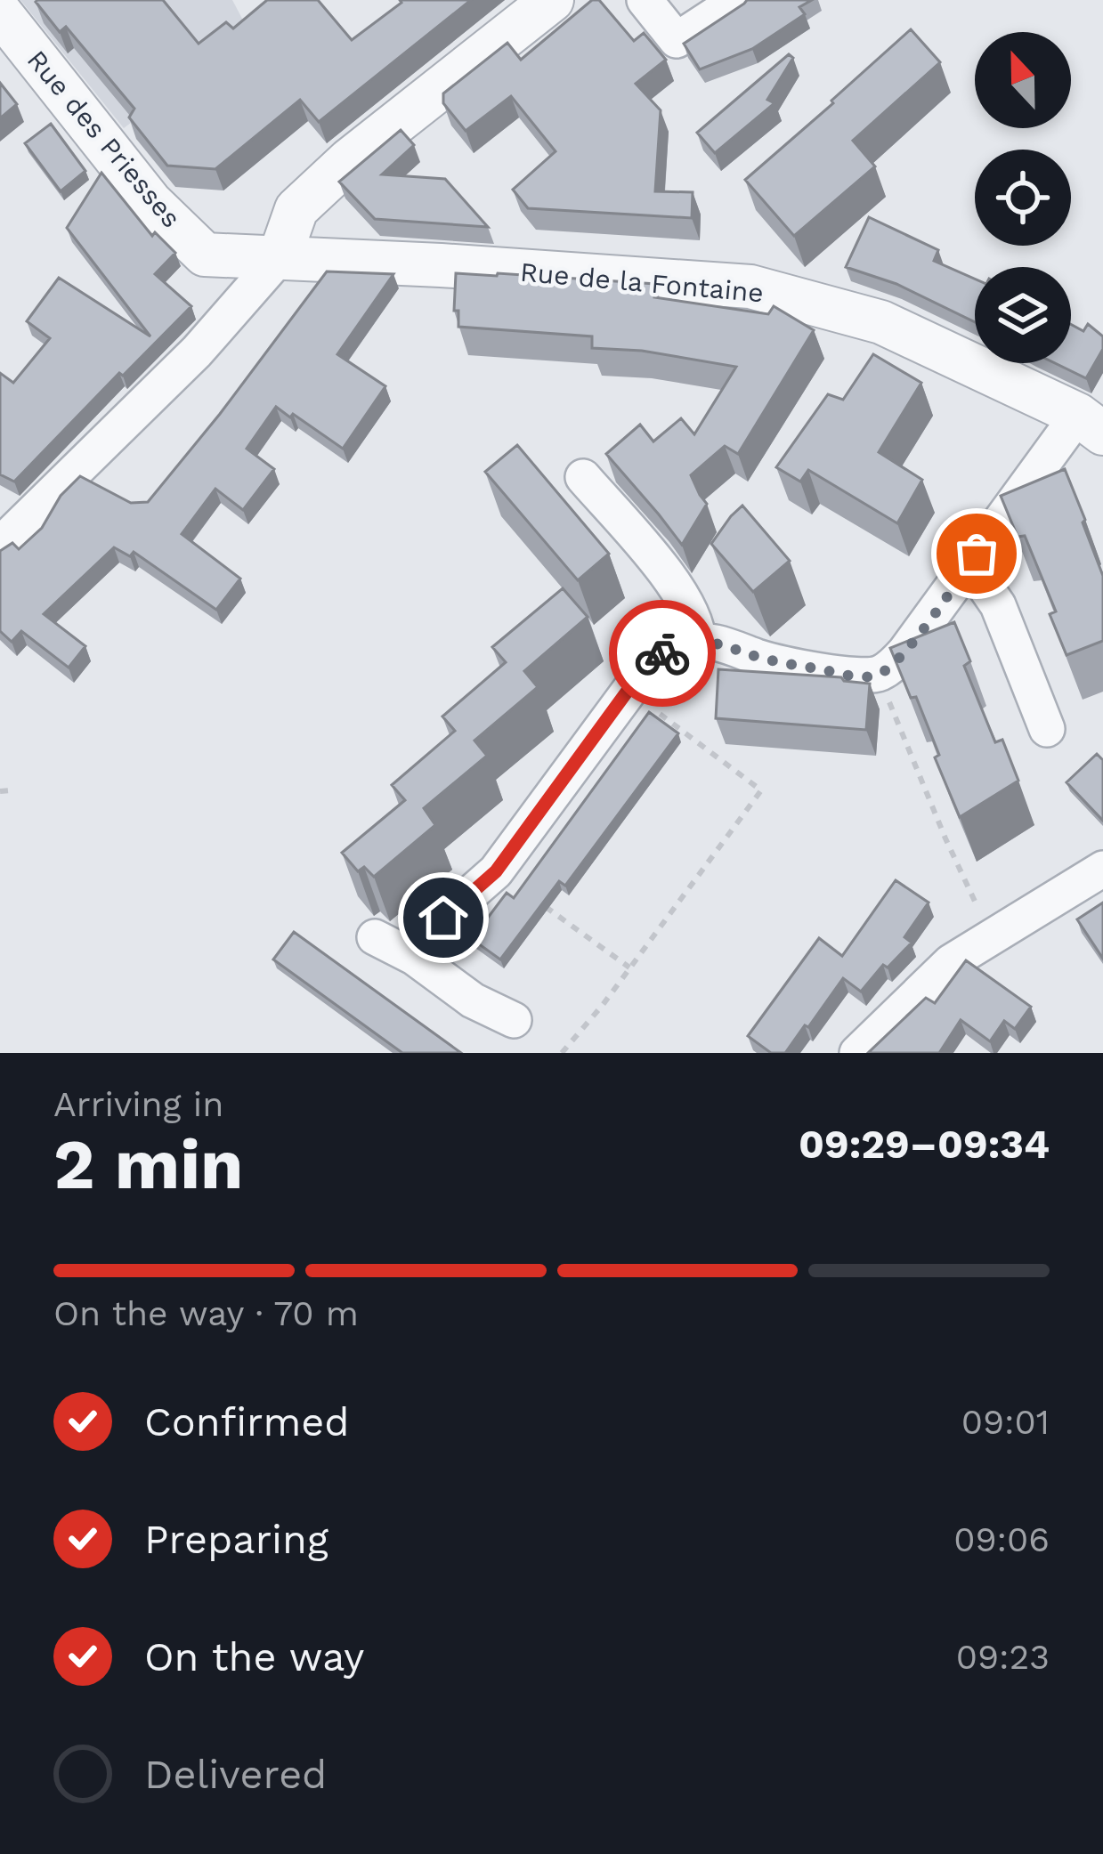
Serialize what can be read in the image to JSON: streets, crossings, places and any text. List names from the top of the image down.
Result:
{
  "streets": {
    "street": ["Rue des Priesses", "Rue de la Fontaine"]
  },
  "crossings": [
    ["Rue des Priesses", "Rue de la Fontaine"]
  ],
  "north": "top",
  "page": {
    "heading": ["2 min", "Arriving in", "09:29–09:34"],
    "bar": "On the way · 70 m",
    "list": [
      ["Confirmed", "09:01"],
      ["Preparing", "09:06"],
      ["On the way", "09:23"],
      "Delivered"
    ]
  }
}
